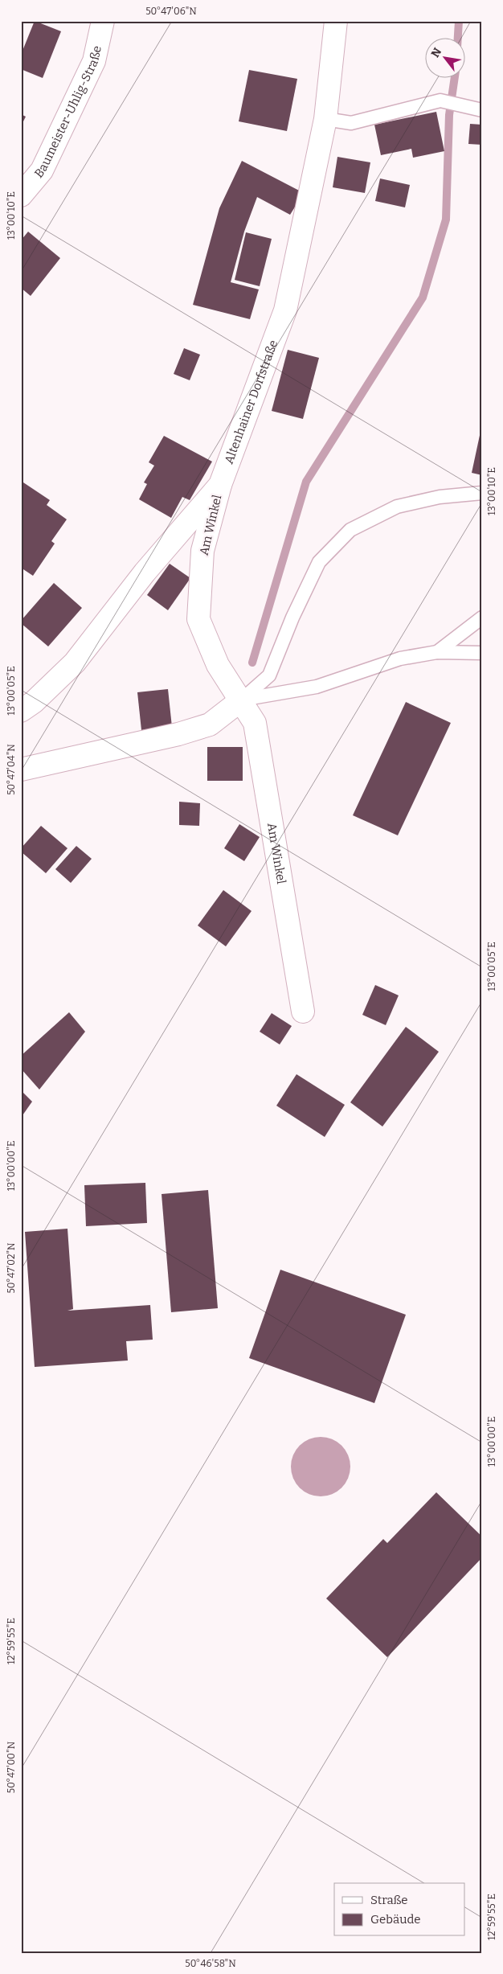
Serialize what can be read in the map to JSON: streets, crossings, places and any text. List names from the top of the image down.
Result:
{
  "streets": {
    "street": ["Baumeister-Uhlig-Straße", "Altenhainer Dorfstraße", "Am Winkel"]
  },
  "crossings": [
    ["Altenhainer Dorfstraße", "Am Winkel"]
  ],
  "legend": ["Straße", "Gebäude"],
  "north": "top left",
  "coordinates": [
    "50°47'06\"N",
    "13°00'10\"E",
    "13°00'05\"E",
    "50°47'04\"N",
    "13°00'00\"E",
    "50°47'02\"N",
    "12°59'55\"E",
    "50°47'00\"N",
    "50°46'58\"N"
  ]
}
